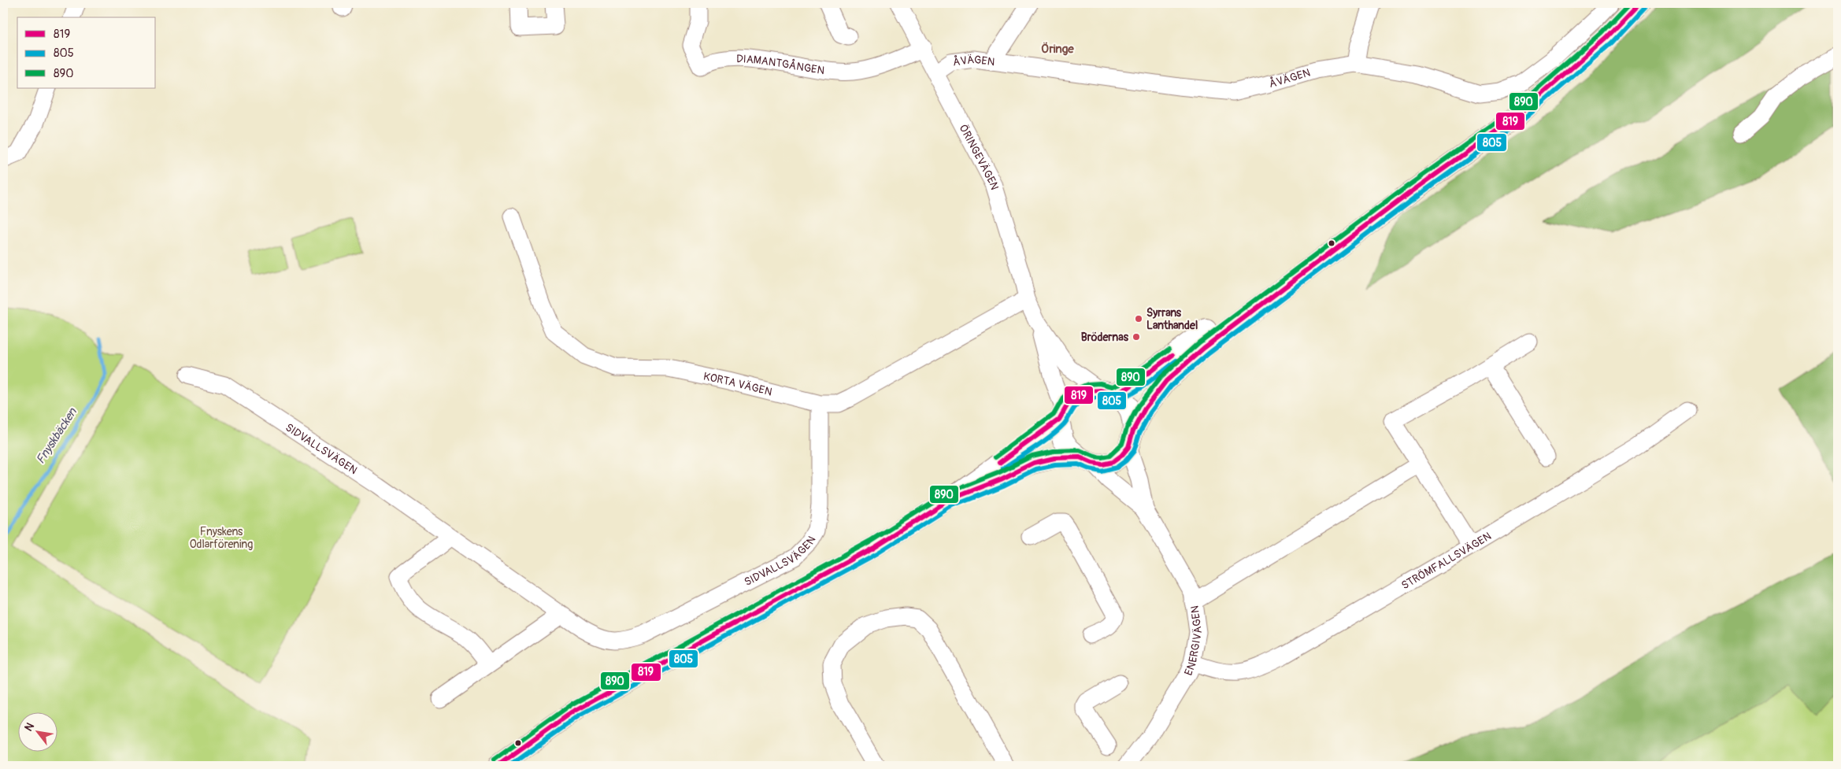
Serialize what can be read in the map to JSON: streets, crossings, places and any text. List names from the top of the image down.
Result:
{
  "streets": {
    "street": [
      "ÅVÄGEN",
      "DIAMANTGÅNGEN",
      "ÖRINGEVÄGEN",
      "KORTA VÄGEN",
      "SIDVALLSVÄGEN",
      "STRÖMFALLSVÄGEN",
      "ENERGIVÄGEN"
    ]
  },
  "crossings": [
    ["ÅVÄGEN", "ÖRINGEVÄGEN"],
    ["DIAMANTGÅNGEN", "ÖRINGEVÄGEN"],
    ["ÖRINGEVÄGEN", "KORTA VÄGEN"],
    ["ÖRINGEVÄGEN", "ENERGIVÄGEN"],
    ["KORTA VÄGEN", "SIDVALLSVÄGEN"],
    ["STRÖMFALLSVÄGEN", "ENERGIVÄGEN"]
  ],
  "districts": ["Öringe"],
  "water": ["Fnyskbäcken"],
  "parks": ["Fnyskens Odlarförening"],
  "places": ["Syrrans Lanthandel", "Brödernas"],
  "lines": ["transit line 819", "transit line 890", "transit line 805"],
  "legend": ["819", "805", "890"],
  "north": "top left"
}
